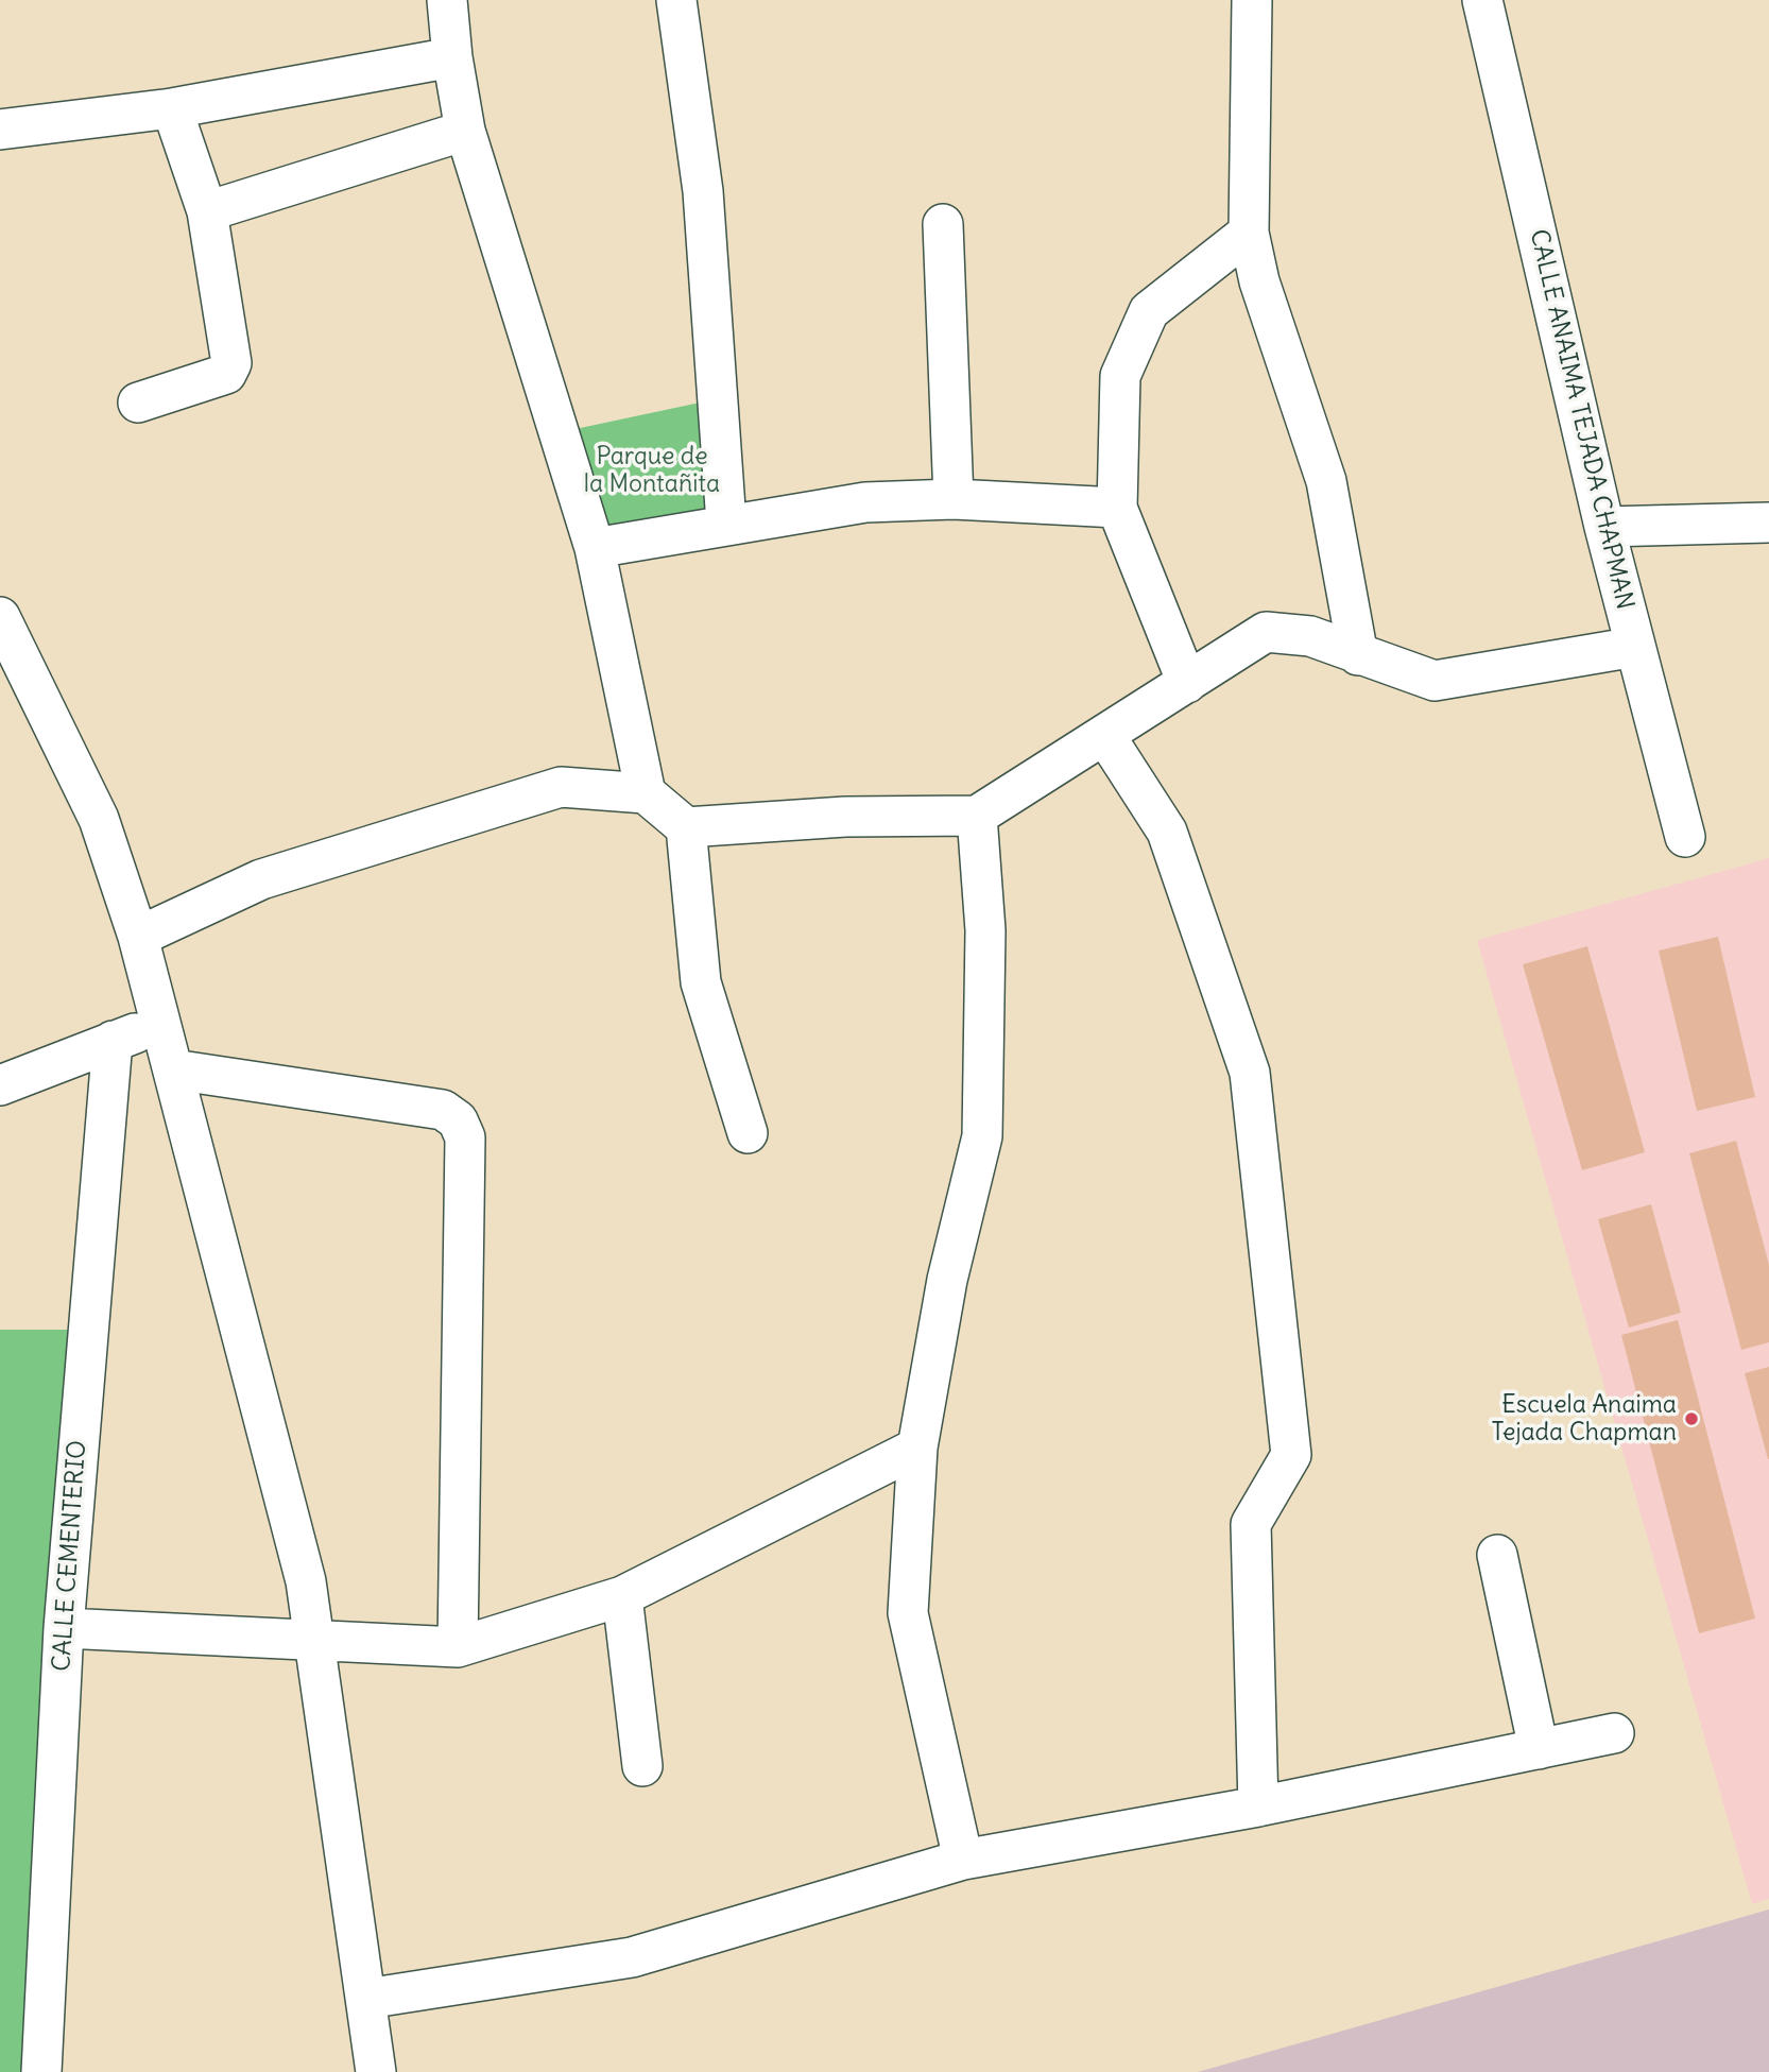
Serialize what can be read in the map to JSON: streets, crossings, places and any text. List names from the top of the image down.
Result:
{
  "streets": {
    "street": ["CALLE ANAIMA TEJADA CHAPMAN", "CALLE CEMENTERIO"]
  },
  "parks": ["Parque de la Montañita"],
  "places": ["Escuela Anaima Tejada Chapman"]
}
